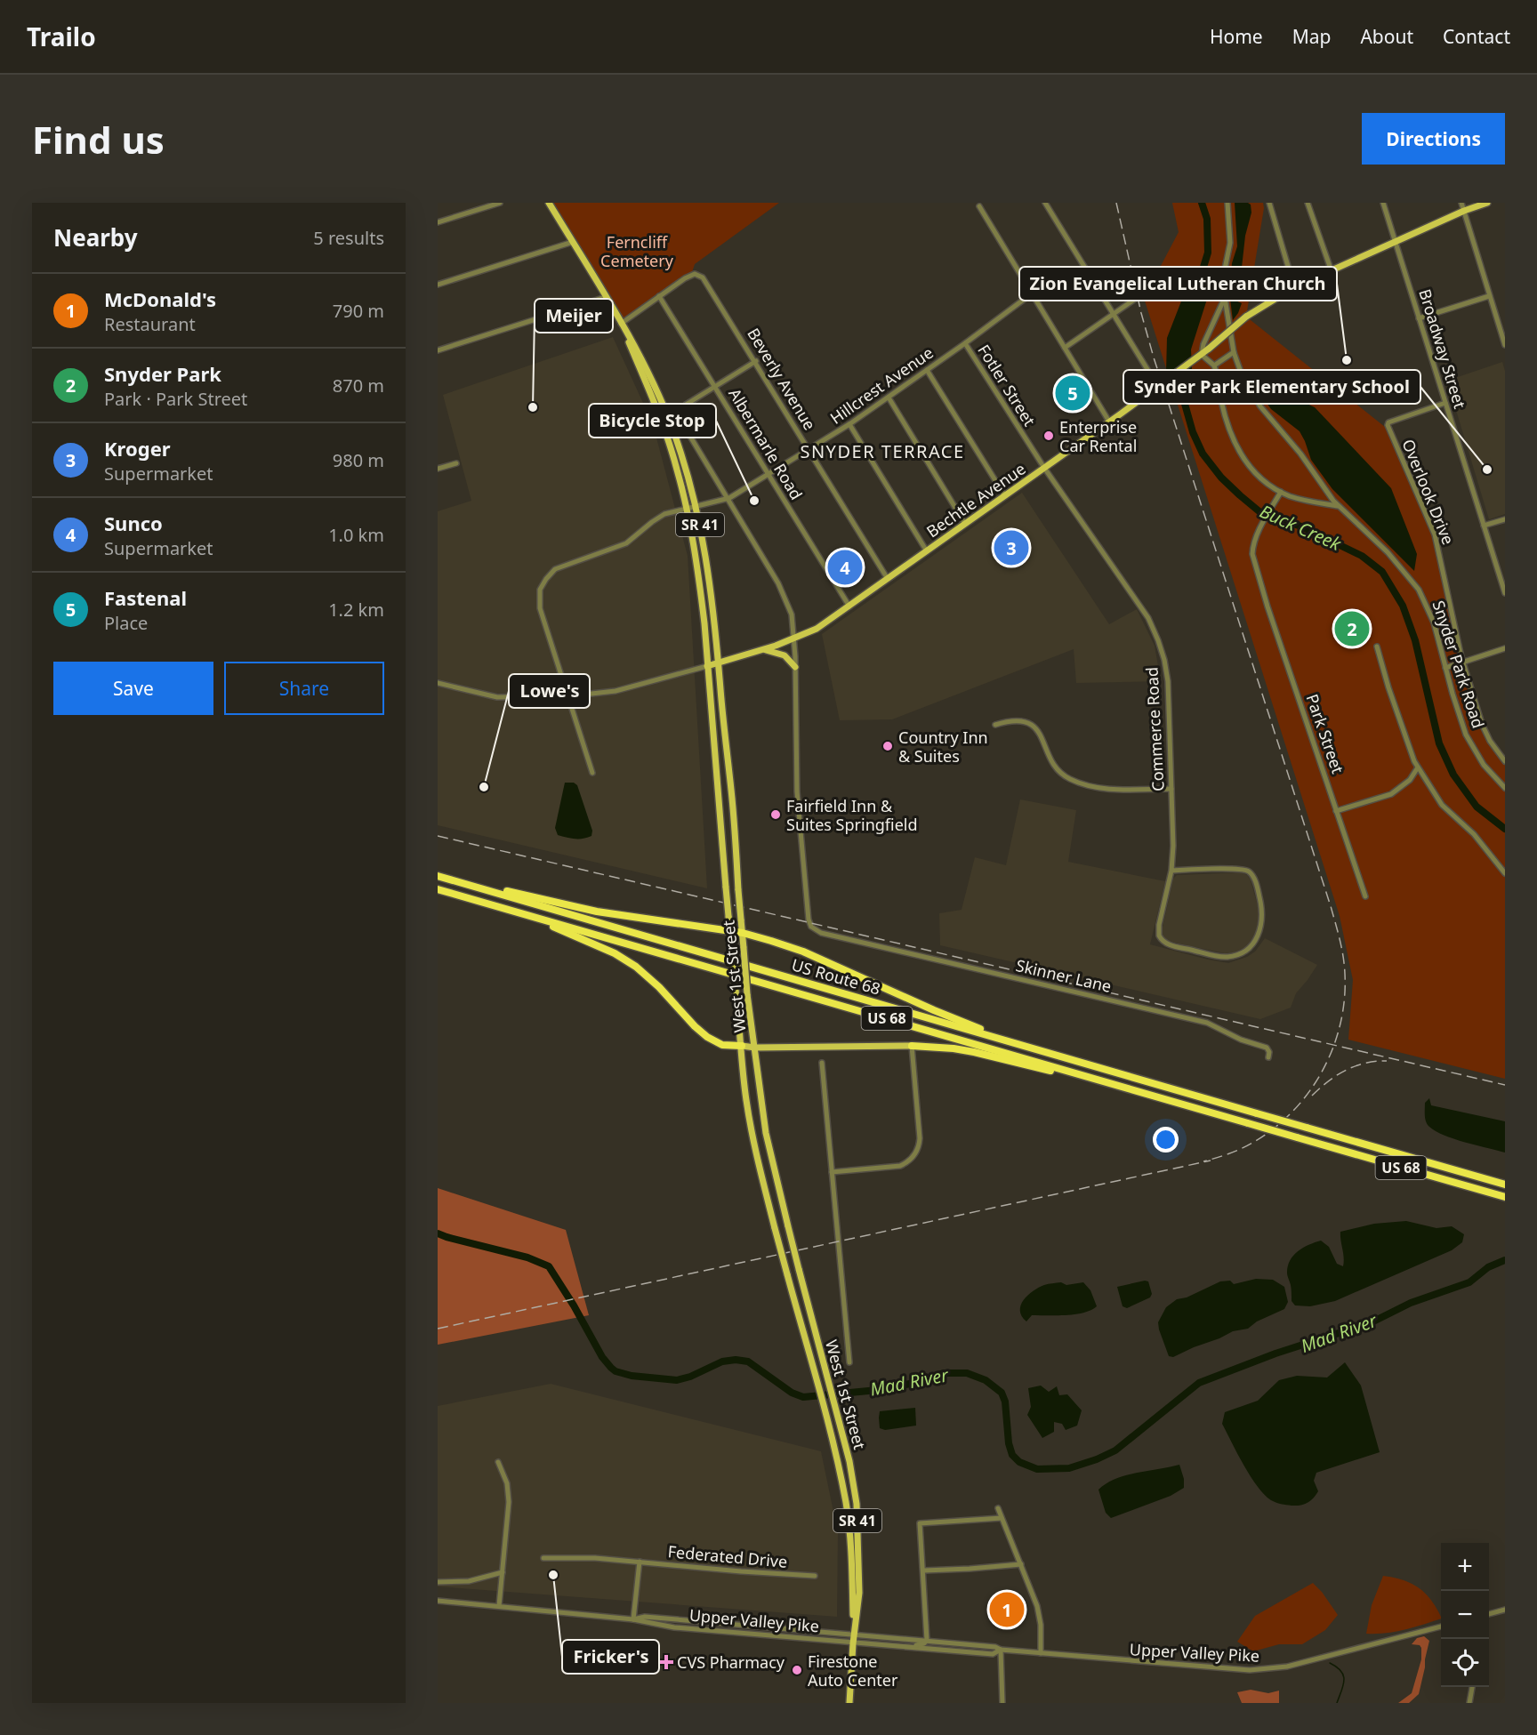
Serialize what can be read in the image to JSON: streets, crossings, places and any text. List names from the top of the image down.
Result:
{
  "streets": {
    "highway": ["US Route 68", "US 68"],
    "main road": ["Bechtle Avenue", "SR 41", "West 1st Street"],
    "street": [
      "Broadway Street",
      "Beverly Avenue",
      "Hillcrest Avenue",
      "Fotler Street",
      "Albermarle Road",
      "Overlook Drive",
      "Snyder Park Road",
      "Commerce Road",
      "Park Street",
      "Skinner Lane",
      "Federated Drive",
      "Upper Valley Pike"
    ]
  },
  "crossings": [
    ["Broadway Street", "Overlook Drive"],
    ["Broadway Street", "Bechtle Avenue"],
    ["Beverly Avenue", "Hillcrest Avenue"],
    ["Beverly Avenue", "Albermarle Road"],
    ["Beverly Avenue", "Bechtle Avenue"],
    ["Hillcrest Avenue", "Fotler Street"],
    ["Hillcrest Avenue", "Albermarle Road"],
    ["Hillcrest Avenue", "Bechtle Avenue"],
    ["Hillcrest Avenue", "West 1st Street"],
    ["Fotler Street", "Bechtle Avenue"],
    ["Fotler Street", "Commerce Road"],
    ["Albermarle Road", "Bechtle Avenue"],
    ["Bechtle Avenue", "Commerce Road"],
    ["Bechtle Avenue", "West 1st Street"],
    ["West 1st Street", "Upper Valley Pike"]
  ],
  "districts": ["SNYDER TERRACE"],
  "water": ["Buck Creek", "Mad River"],
  "parks": ["Ferncliff Cemetery"],
  "places": {
    "other": [
      "Zion Evangelical Lutheran Church",
      "Meijer",
      "Enterprise Car Rental",
      "Synder Park Elementary School",
      "Bicycle Stop",
      "Country Inn & Suites",
      "Lowe's",
      "Fairfield Inn & Suites Springfield",
      "Fricker's",
      "Firestone Auto Center"
    ],
    "health": ["CVS Pharmacy"]
  },
  "page": {
    "header": "Trailo",
    "nav": [
      "Home",
      "Map",
      "About",
      "Contact"
    ],
    "buttons": [
      "Directions",
      ["Save", "Share"]
    ],
    "title": "Find us",
    "heading": ["Nearby", "5 results"],
    "list": [
      {
        "mark": "1",
        "name": "McDonald's",
        "note": "Restaurant",
        "value": "790 m"
      },
      {
        "mark": "2",
        "name": "Snyder Park",
        "note": "Park · Park Street",
        "value": "870 m"
      },
      {
        "mark": "3",
        "name": "Kroger",
        "note": "Supermarket",
        "value": "980 m"
      },
      {
        "mark": "4",
        "name": "Sunco",
        "note": "Supermarket",
        "value": "1.0 km"
      },
      {
        "mark": "5",
        "name": "Fastenal",
        "note": "Place",
        "value": "1.2 km"
      }
    ],
    "pins": [
      "5",
      "3",
      "4",
      "2",
      "1"
    ],
    "map_buttons": ["+", "−"]
  }
}
